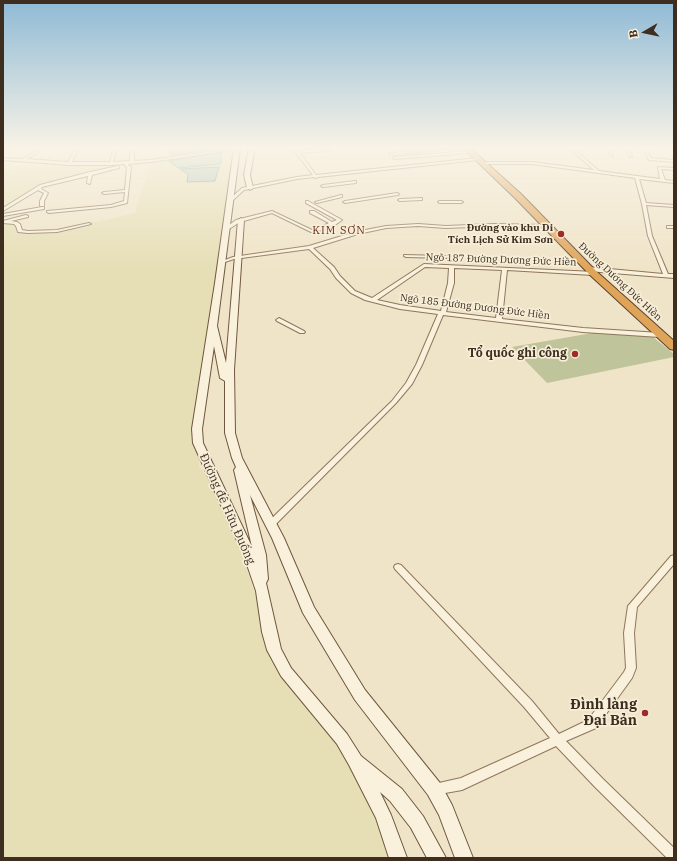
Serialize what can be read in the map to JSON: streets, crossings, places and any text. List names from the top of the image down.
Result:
{
  "streets": {
    "highway": ["Đường Dương Đức Hiền"],
    "main road": ["Đường đê Hữu Đuống"],
    "street": ["Ngõ 187 Đường Dương Đức Hiền", "Ngõ 185 Đường Dương Đức Hiền"]
  },
  "crossings": [
    ["Ngõ 187 Đường Dương Đức Hiền", "Đường Dương Đức Hiền"],
    ["Ngõ 187 Đường Dương Đức Hiền", "Ngõ 185 Đường Dương Đức Hiền"],
    ["Đường Dương Đức Hiền", "Ngõ 185 Đường Dương Đức Hiền"]
  ],
  "districts": ["KIM SƠN"],
  "places": ["Đường vào khu Di Tích Lịch Sử Kim Sơn", "Tổ quốc ghi công", "Đình làng Đại Bản"],
  "north": "left"
}
